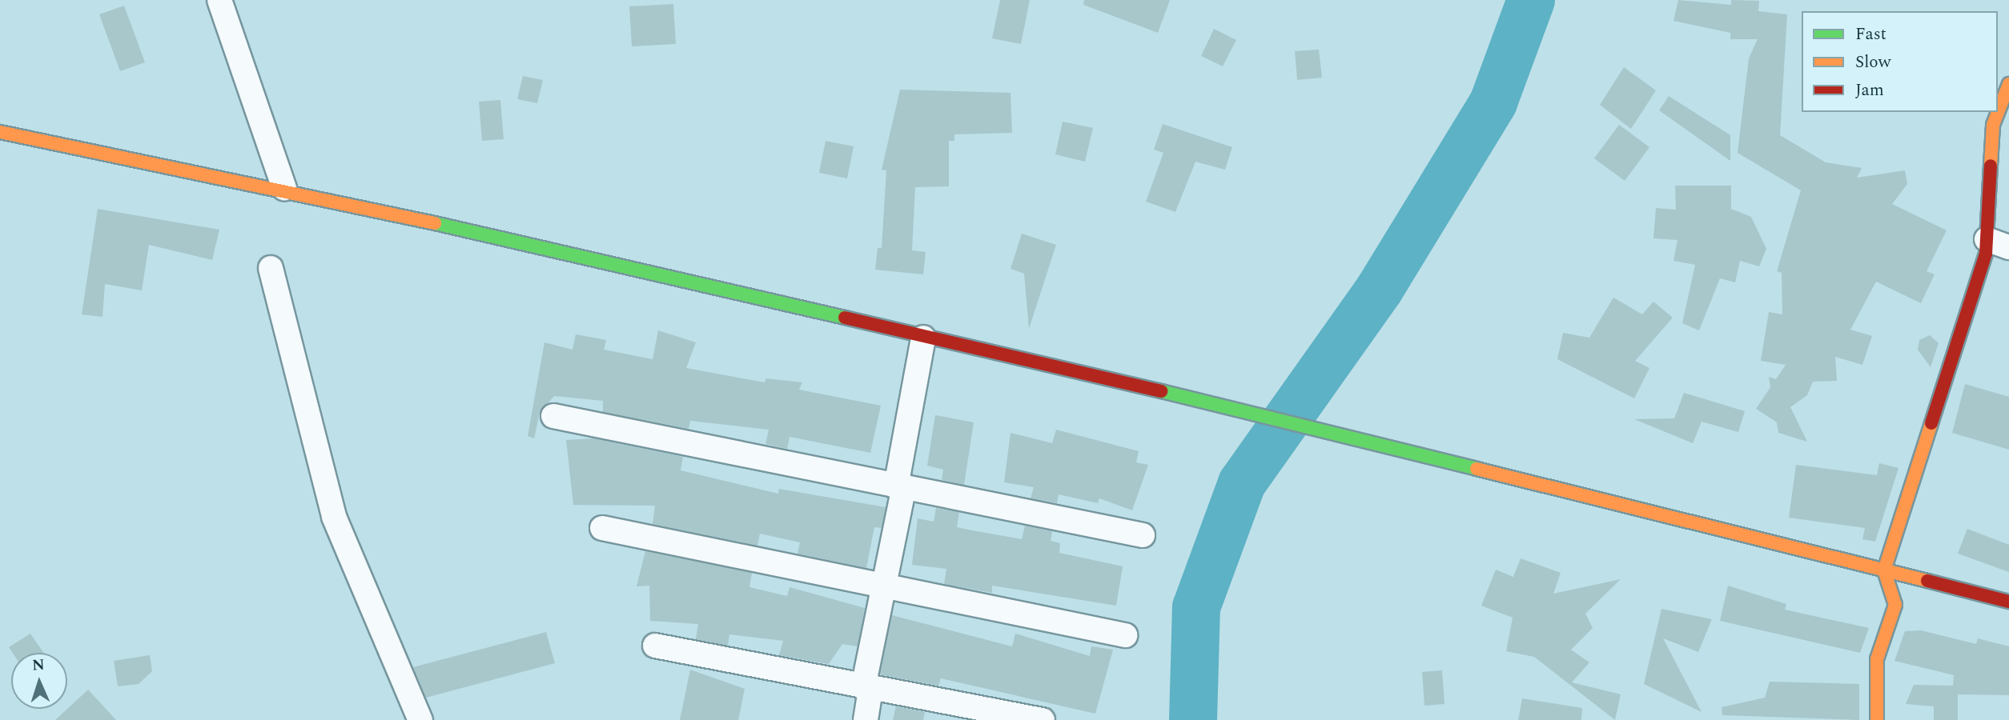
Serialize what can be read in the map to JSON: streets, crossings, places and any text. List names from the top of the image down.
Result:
{
  "legend": ["Fast", "Slow", "Jam"],
  "north": "top"
}
